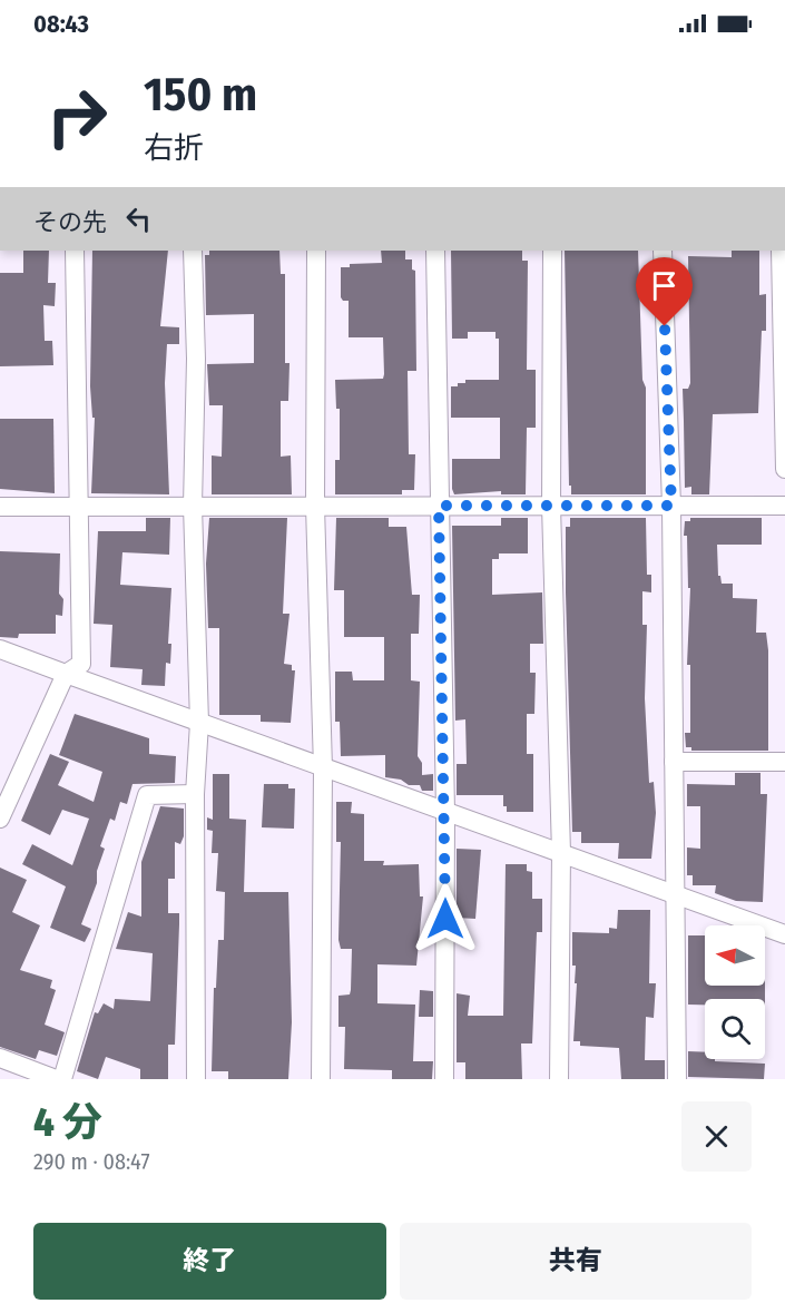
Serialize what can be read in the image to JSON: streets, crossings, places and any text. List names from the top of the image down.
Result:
{
  "north": "left",
  "page": {
    "status": "08:43",
    "turn": ["150 m", "右折"],
    "then": "その先",
    "heading": ["4 分", "290 m · 08:47"],
    "buttons": ["終了", "共有"]
  }
}
